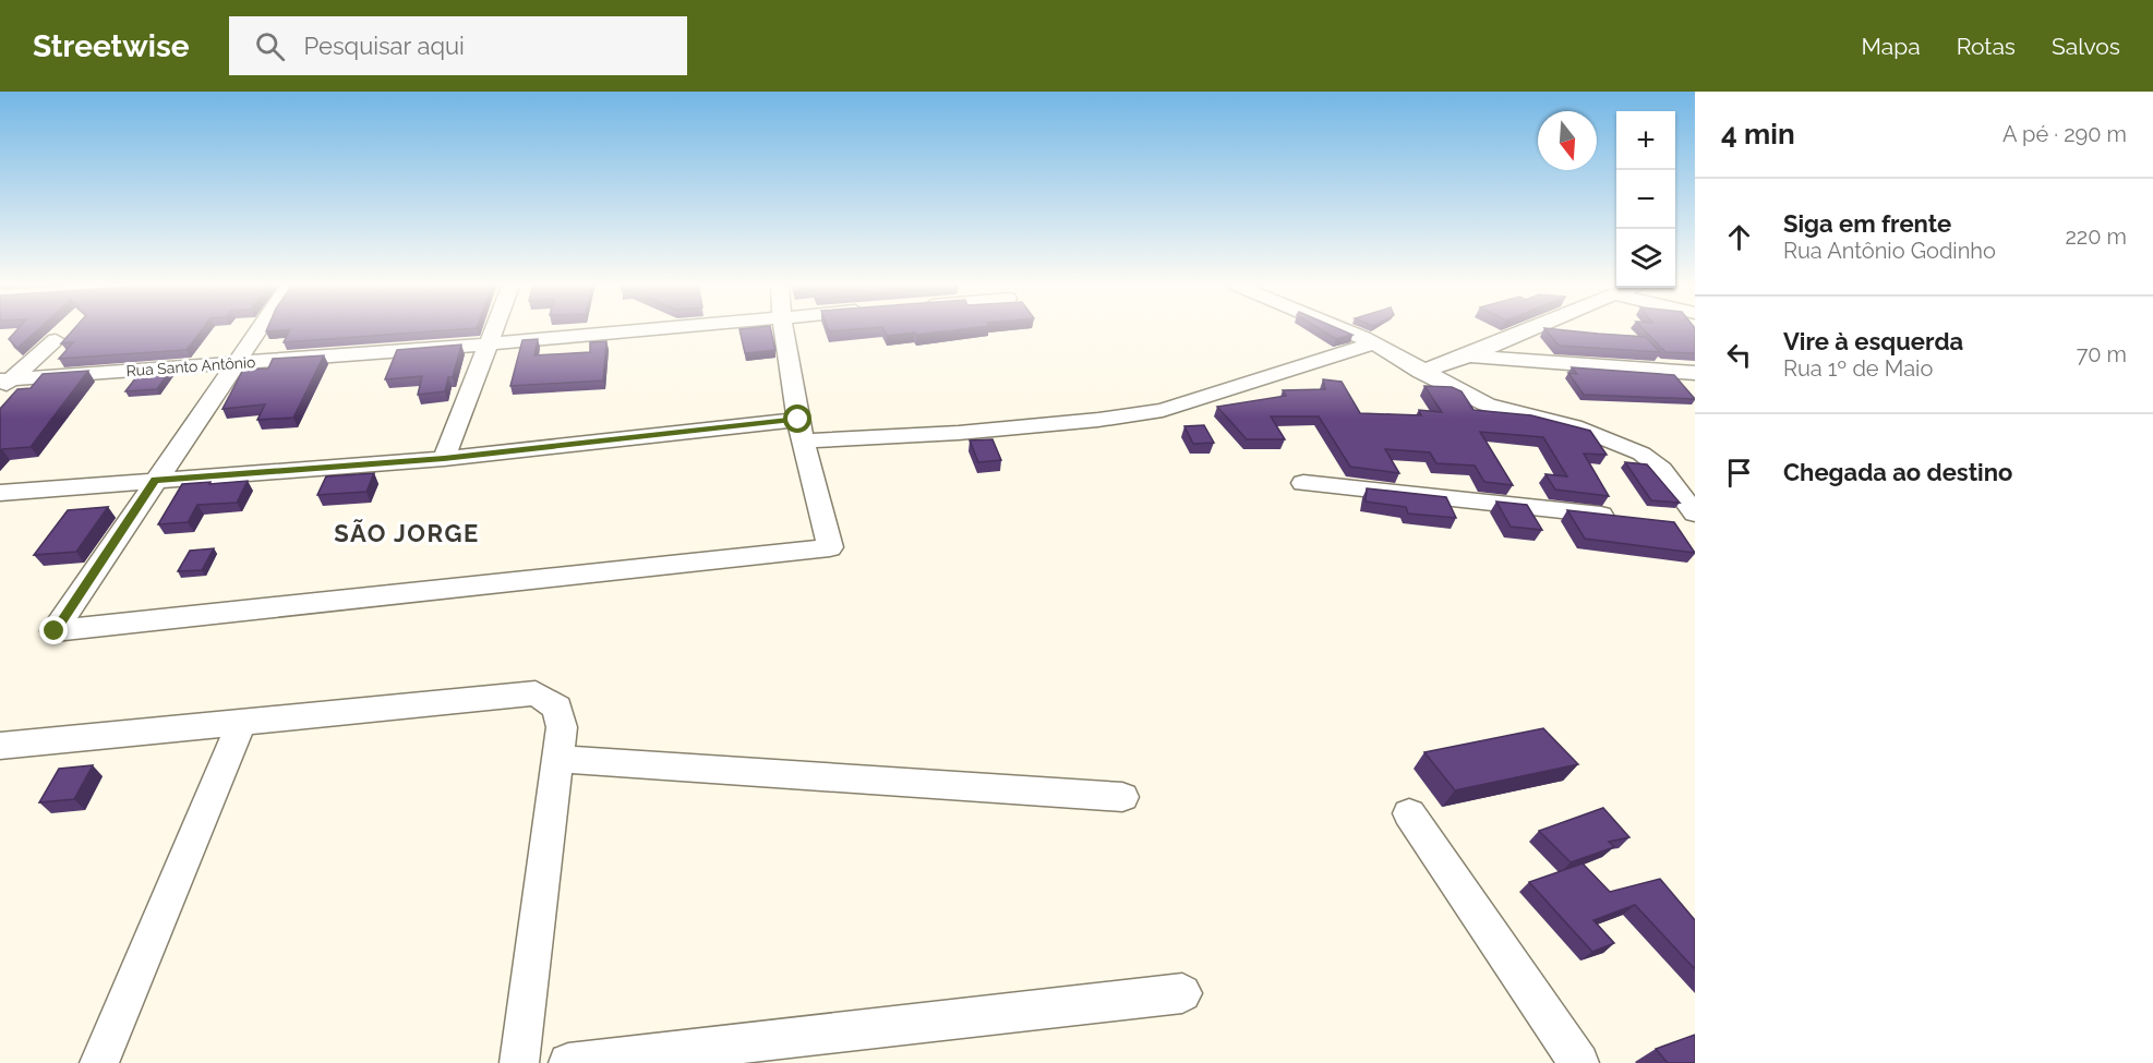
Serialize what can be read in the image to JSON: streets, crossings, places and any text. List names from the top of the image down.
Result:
{
  "streets": {
    "street": ["Rua Santo Antônio"]
  },
  "districts": ["SÃO JORGE"],
  "north": "bottom",
  "page": {
    "header": "Streetwise",
    "search": "Pesquisar aqui",
    "nav": ["Mapa", "Rotas", "Salvos"],
    "heading": ["4 min", "A pé · 290 m"],
    "map_buttons": ["+", "−"],
    "list": [
      ["Siga em frente", "Rua Antônio Godinho", "220 m"],
      ["Vire à esquerda", "Rua 1º de Maio", "70 m"],
      "Chegada ao destino"
    ]
  }
}
